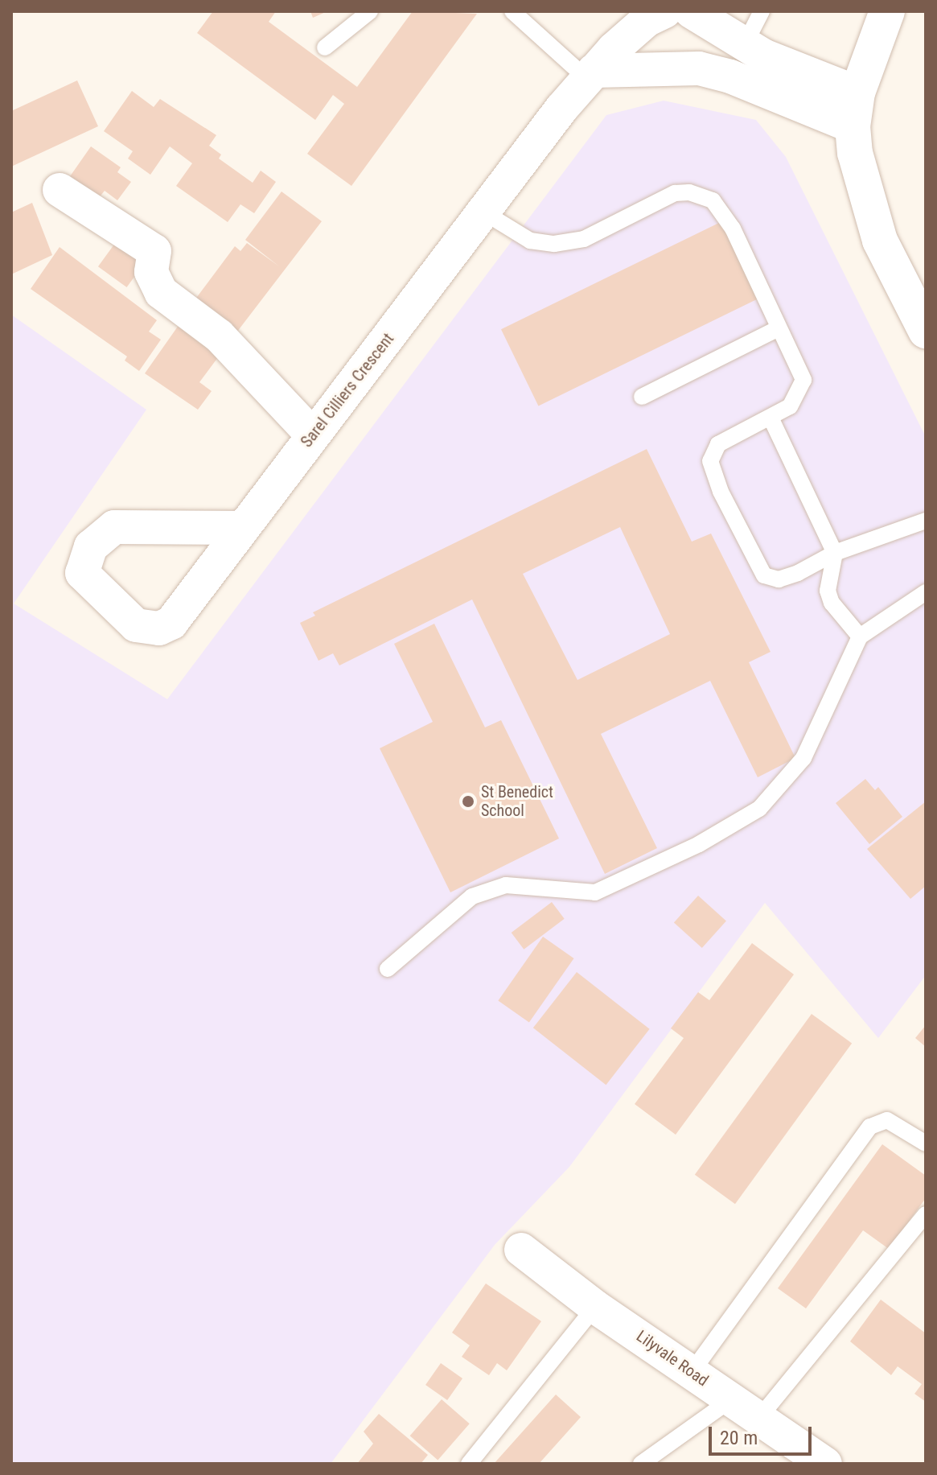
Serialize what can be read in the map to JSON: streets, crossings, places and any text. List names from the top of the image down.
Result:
{
  "streets": {
    "street": ["Sarel Cilliers Crescent", "Lilyvale Road"]
  },
  "places": ["St Benedict School"],
  "scale_bar": "20 m"
}
